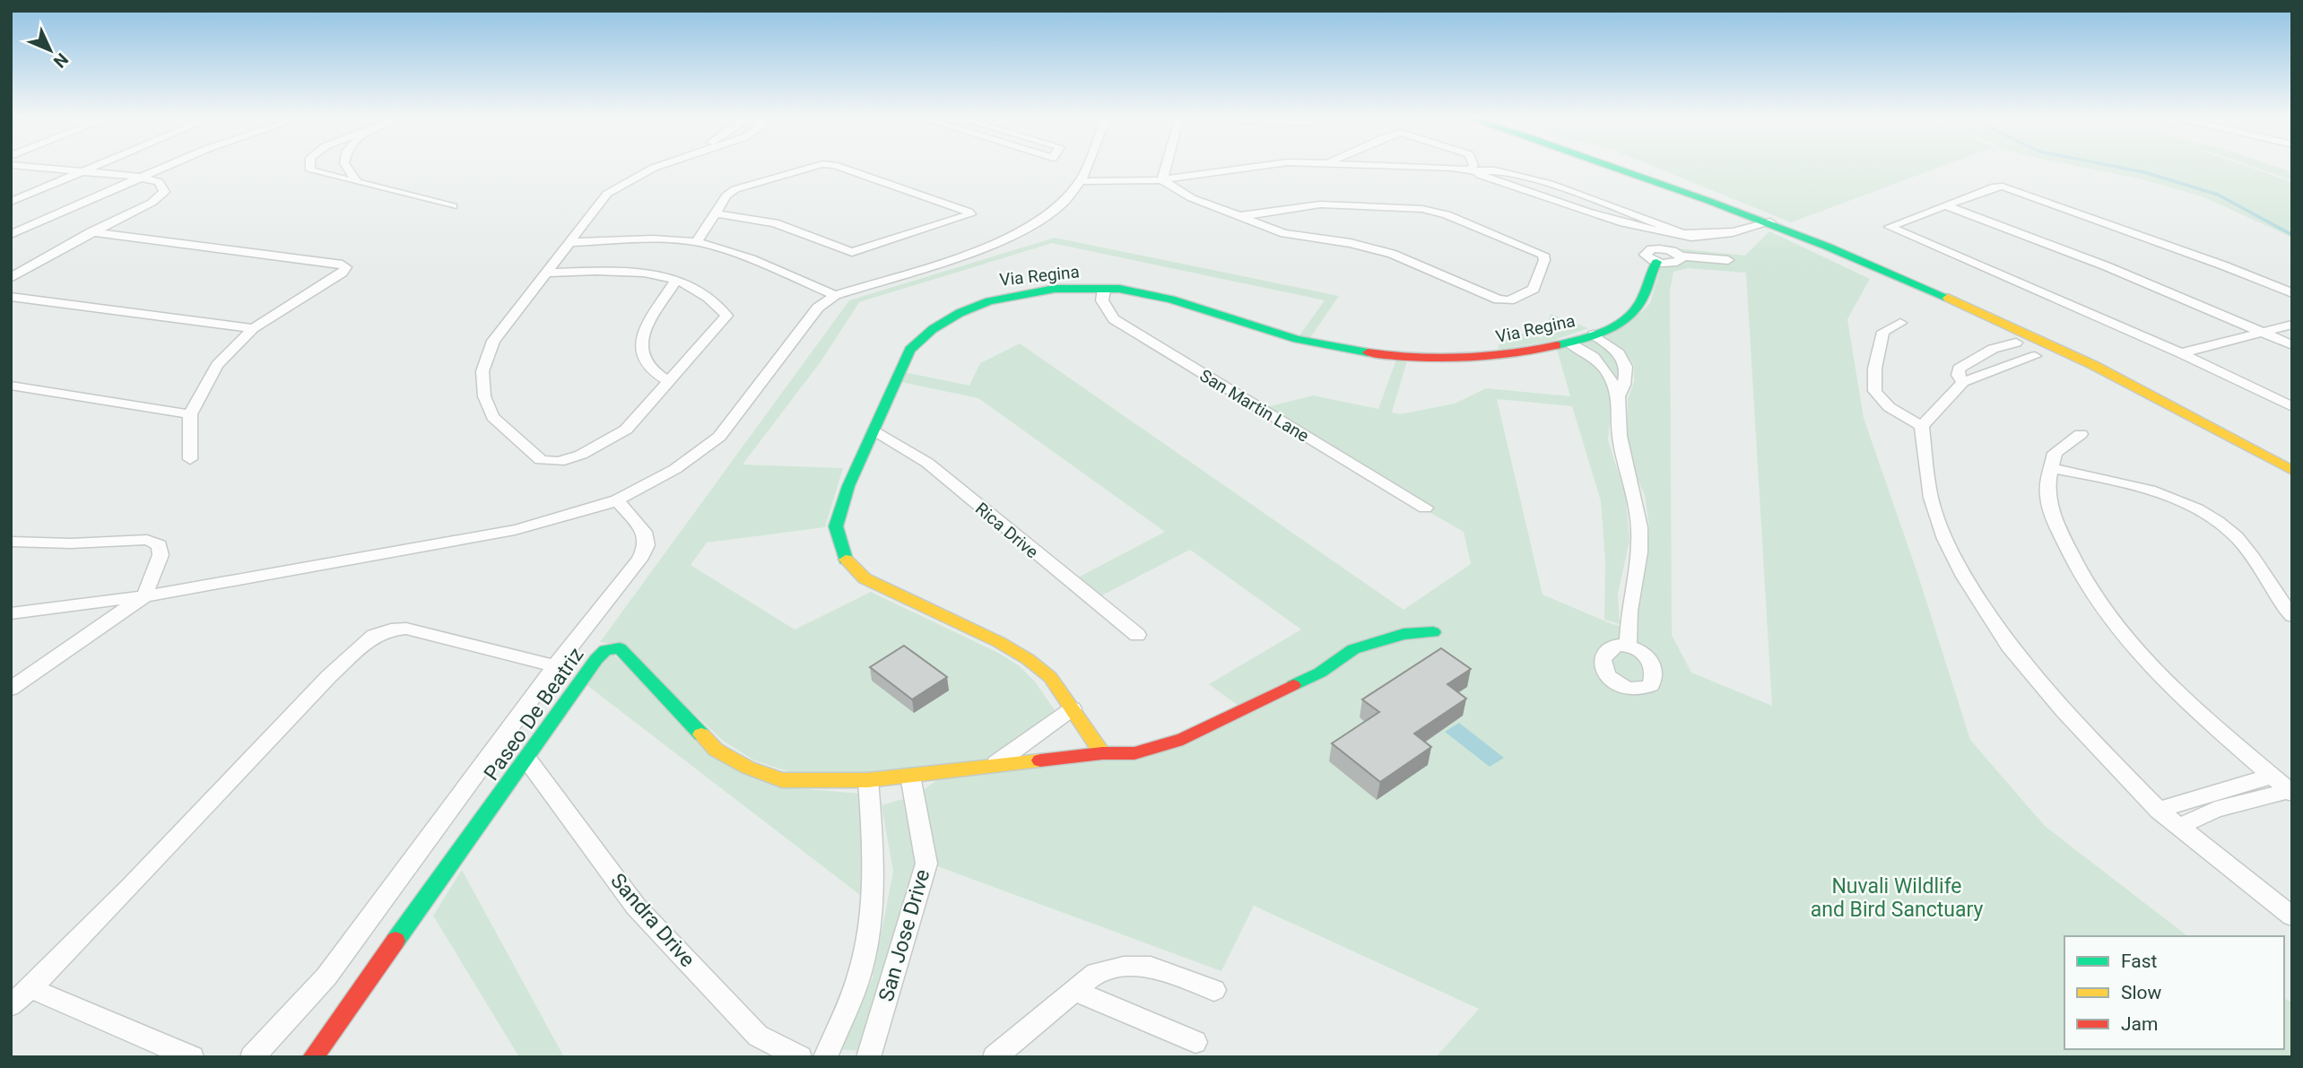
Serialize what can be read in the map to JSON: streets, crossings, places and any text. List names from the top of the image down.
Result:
{
  "streets": {
    "street": [
      "Via Regina",
      "San Martin Lane",
      "Rica Drive",
      "Paseo De Beatriz",
      "Sandra Drive",
      "San Jose Drive"
    ]
  },
  "crossings": [
    ["Via Regina", "San Martin Lane"],
    ["Via Regina", "Rica Drive"],
    ["Paseo De Beatriz", "Sandra Drive"],
    ["Paseo De Beatriz", "San Jose Drive"]
  ],
  "parks": ["Nuvali Wildlife and Bird Sanctuary"],
  "legend": ["Fast", "Slow", "Jam"],
  "north": "bottom right"
}
